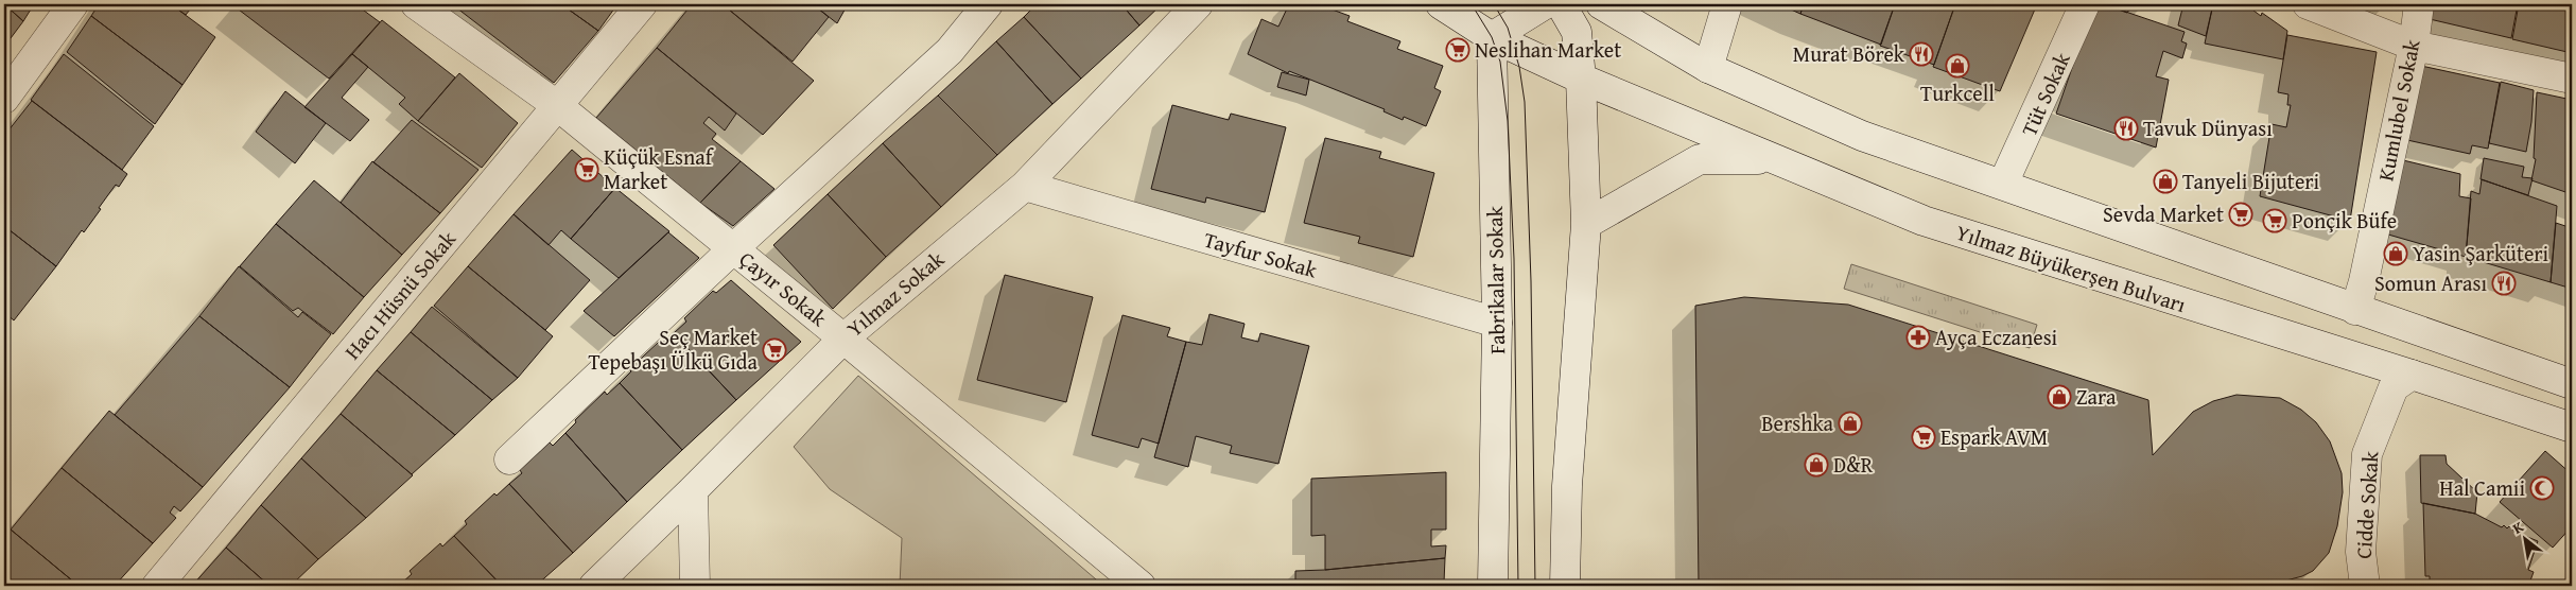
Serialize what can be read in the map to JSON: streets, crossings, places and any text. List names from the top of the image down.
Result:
{
  "streets": {
    "street": [
      "Tüt Sokak",
      "Kumlubel Sokak",
      "Tayfur Sokak",
      "Yılmaz Büyükerşen Bulvarı",
      "Fabrikalar Sokak",
      "Çayır Sokak",
      "Yılmaz Sokak",
      "Hacı Hüsnü Sokak",
      "Cidde Sokak"
    ]
  },
  "crossings": [
    ["Tayfur Sokak", "Fabrikalar Sokak"],
    ["Tayfur Sokak", "Yılmaz Sokak"],
    ["Yılmaz Büyükerşen Bulvarı", "Fabrikalar Sokak"],
    ["Yılmaz Büyükerşen Bulvarı", "Cidde Sokak"],
    ["Çayır Sokak", "Yılmaz Sokak"],
    ["Çayır Sokak", "Hacı Hüsnü Sokak"]
  ],
  "places": {
    "supermarket": [
      "Neslihan Market",
      "Küçük Esnaf Market",
      "Sevda Market",
      "Ponçik Büfe",
      "Seç Market Tepebaşı Ülkü Gıda",
      "Espark AVM"
    ],
    "restaurant": ["Murat Börek", "Tavuk Dünyası", "Somun Arası"],
    "shop": [
      "Turkcell",
      "Tanyeli Bijuteri",
      "Yasin Şarküteri",
      "Zara",
      "Bershka",
      "D&R"
    ],
    "pharmacy": ["Ayça Eczanesi"],
    "mosque": ["Hal Camii"]
  },
  "north": "top left"
}
